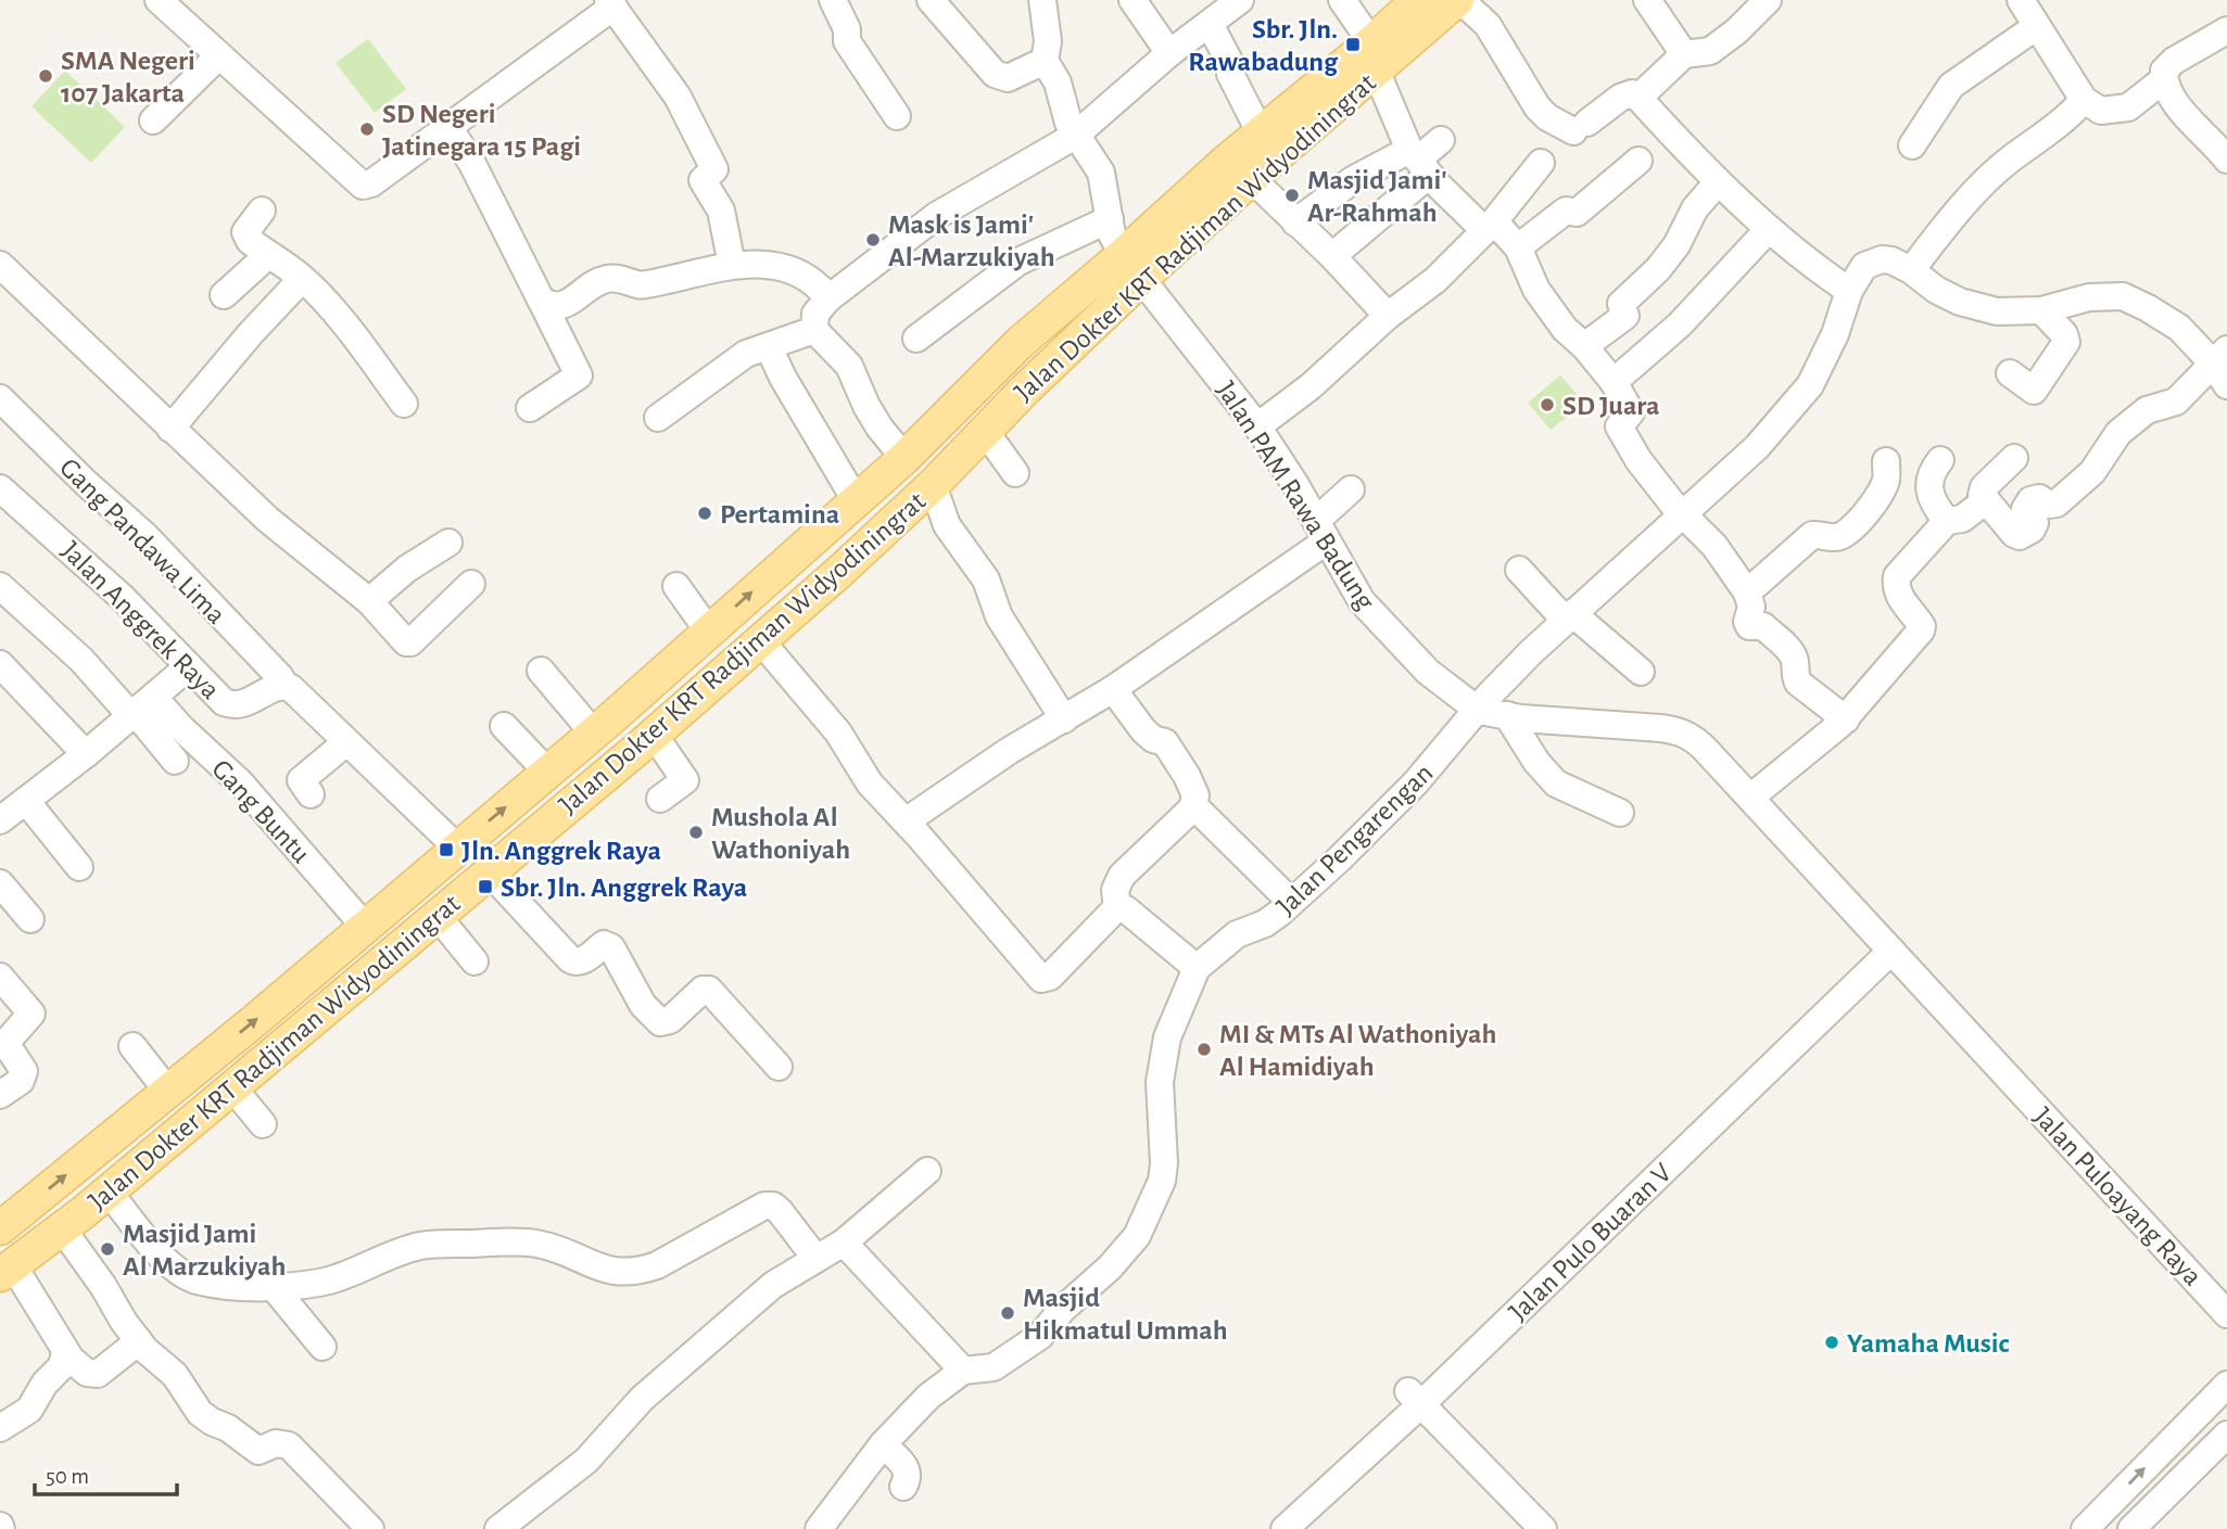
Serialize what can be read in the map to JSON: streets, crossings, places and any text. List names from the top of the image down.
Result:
{
  "streets": {
    "main road": ["Jalan Dokter KRT Radjiman Widyodiningrat"],
    "street": [
      "Jalan PAM Rawa Badung",
      "Gang Pandawa Lima",
      "Jalan Anggrek Raya",
      "Gang Buntu",
      "Jalan Pengarengan",
      "Jalan Puloayang Raya",
      "Jalan Pulo Buaran V"
    ]
  },
  "crossings": [
    ["Jalan Dokter KRT Radjiman Widyodiningrat", "Jalan PAM Rawa Badung"],
    ["Jalan Dokter KRT Radjiman Widyodiningrat", "Gang Buntu"],
    ["Jalan PAM Rawa Badung", "Jalan Pengarengan"],
    ["Jalan PAM Rawa Badung", "Jalan Puloayang Raya"],
    ["Jalan PAM Rawa Badung", "Jalan Pulo Buaran V"],
    ["Gang Pandawa Lima", "Jalan Anggrek Raya"],
    ["Jalan Puloayang Raya", "Jalan Pulo Buaran V"]
  ],
  "places": {
    "transit": ["Sbr. Jln. Rawabadung", "Jln. Anggrek Raya", "Sbr. Jln. Anggrek Raya"],
    "other": [
      "SMA Negeri 107 Jakarta",
      "SD Negeri Jatinegara 15 Pagi",
      "Masjid Jami' Ar-Rahmah",
      "Mask is Jami' Al-Marzukiyah",
      "SD Juara",
      "Pertamina",
      "Mushola Al Wathoniyah",
      "MI & MTs Al Wathoniyah Al Hamidiyah",
      "Masjid Jami Al Marzukiyah",
      "Masjid Hikmatul Ummah",
      "Yamaha Music"
    ]
  },
  "scale_bar": "50 m"
}
